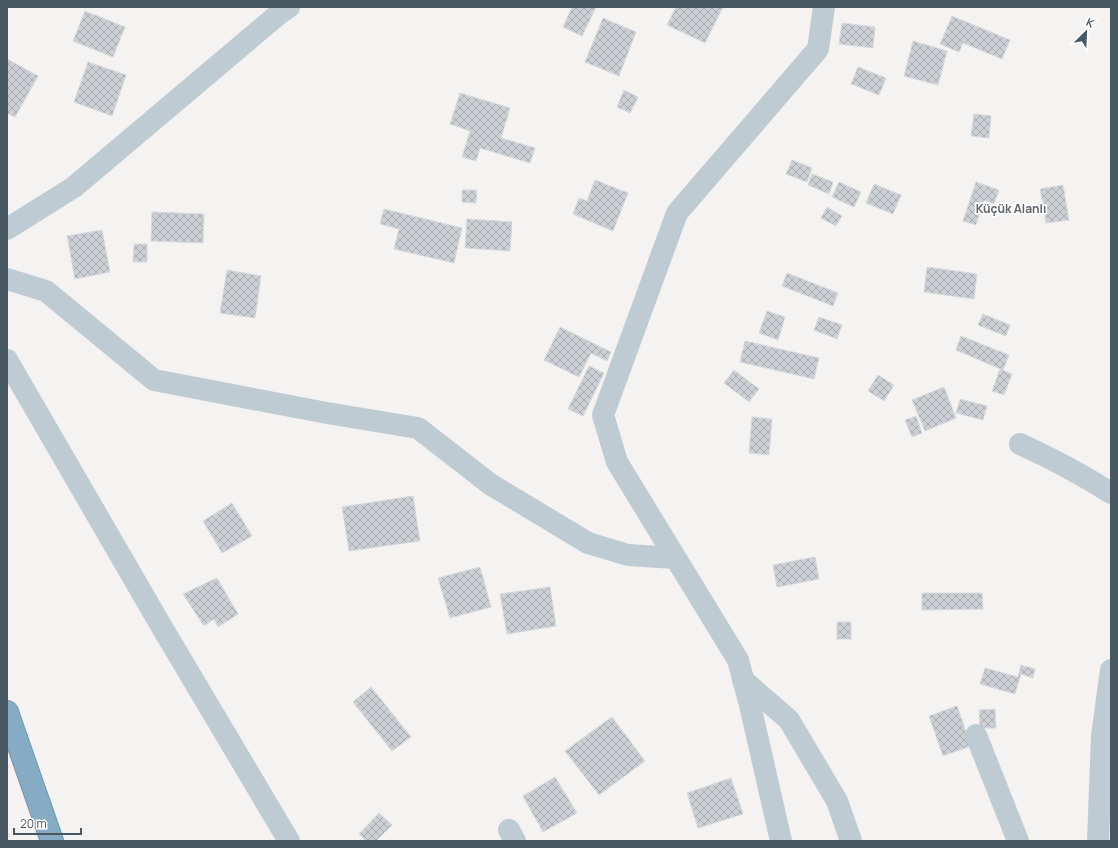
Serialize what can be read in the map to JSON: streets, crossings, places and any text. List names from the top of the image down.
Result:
{
  "districts": ["Küçük Alanlı"],
  "scale_bar": "20 m",
  "north": "top right"
}
